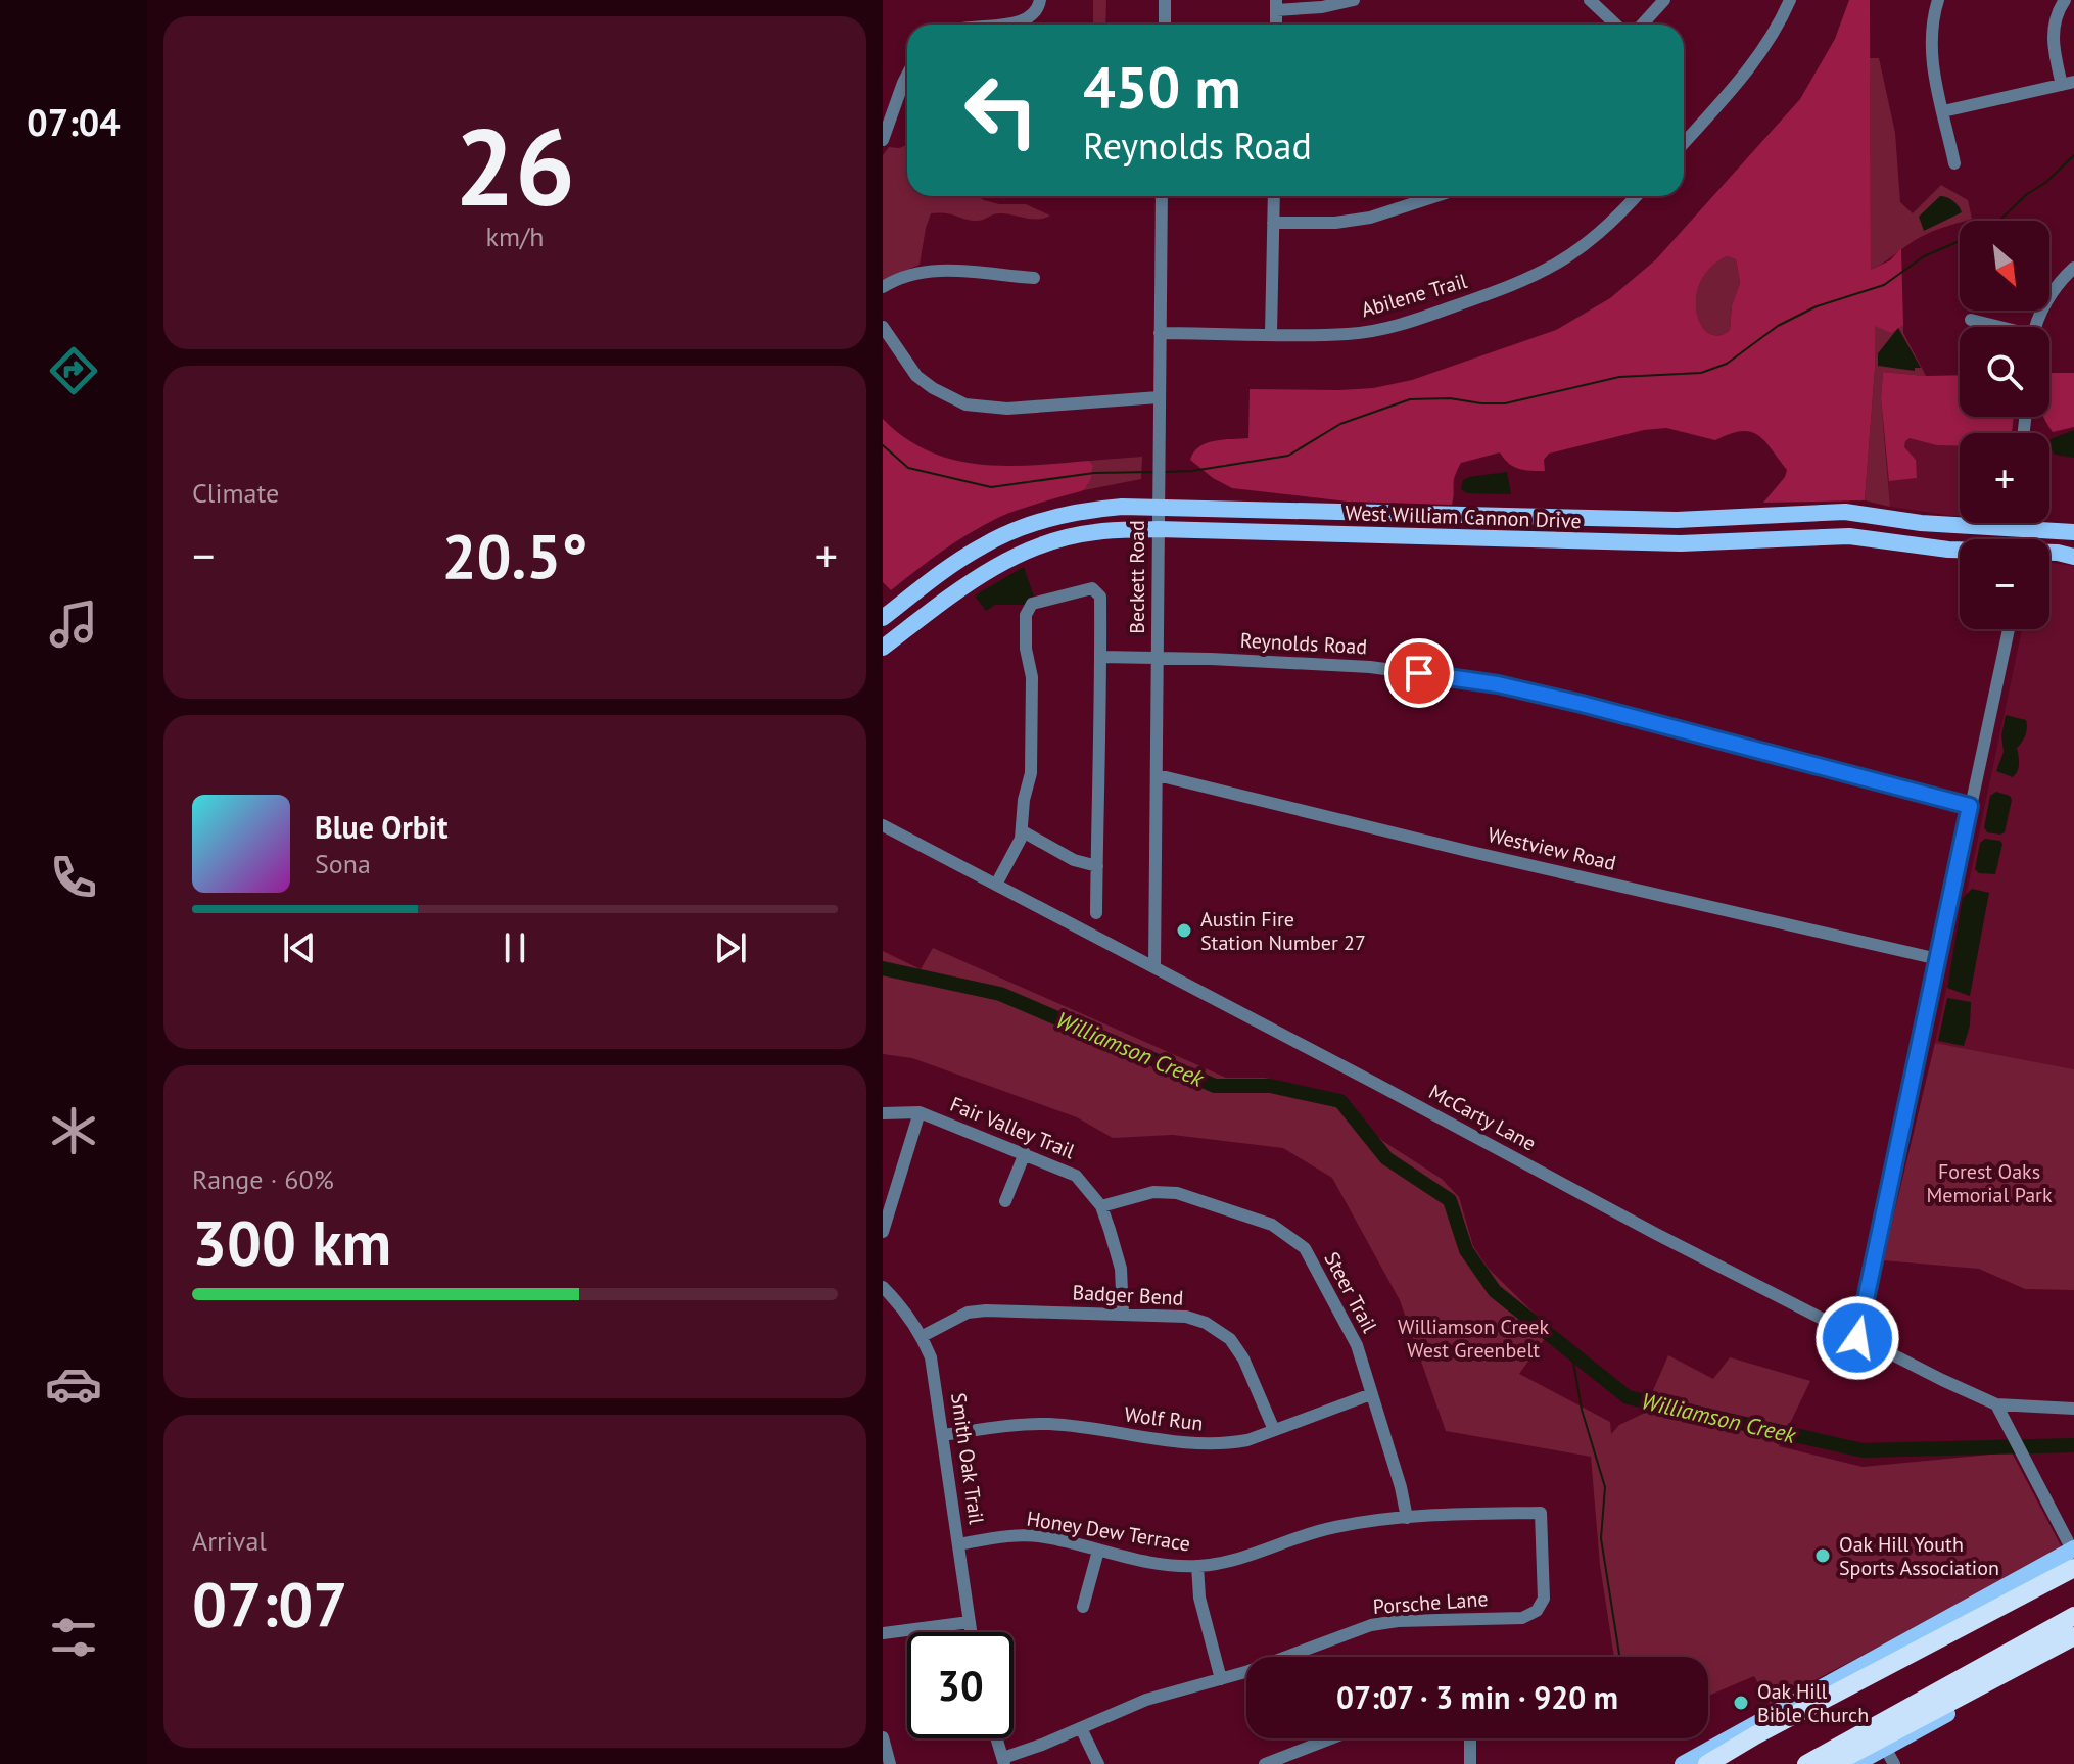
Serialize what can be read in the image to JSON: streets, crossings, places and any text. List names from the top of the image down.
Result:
{
  "streets": {
    "main road": ["West William Cannon Drive"],
    "street": [
      "Abilene Trail",
      "Beckett Road",
      "Reynolds Road",
      "Westview Road",
      "McCarty Lane",
      "Fair Valley Trail",
      "Steer Trail",
      "Badger Bend",
      "Wolf Run",
      "Smith Oak Trail",
      "Honey Dew Terrace",
      "Porsche Lane"
    ]
  },
  "crossings": [
    ["Abilene Trail", "Beckett Road"],
    ["West William Cannon Drive", "Beckett Road"],
    ["Beckett Road", "Reynolds Road"],
    ["Beckett Road", "Westview Road"],
    ["Beckett Road", "McCarty Lane"],
    ["Fair Valley Trail", "Steer Trail"],
    ["Fair Valley Trail", "Badger Bend"],
    ["Steer Trail", "Wolf Run"],
    ["Steer Trail", "Honey Dew Terrace"],
    ["Badger Bend", "Wolf Run"],
    ["Badger Bend", "Smith Oak Trail"],
    ["Wolf Run", "Smith Oak Trail"],
    ["Smith Oak Trail", "Honey Dew Terrace"],
    ["Honey Dew Terrace", "Porsche Lane"]
  ],
  "water": ["Williamson Creek"],
  "parks": ["Forest Oaks Memorial Park", "Williamson Creek West Greenbelt"],
  "places": ["Austin Fire Station Number 27", "Oak Hill Youth Sports Association", "Oak Hill Bible Church"],
  "north": "bottom right",
  "page": {
    "tabs": "07:04",
    "tile": [
      ["26", "km/h"],
      "Climate",
      ["Range · 60%", "300 km"],
      ["Arrival", "07:07"]
    ],
    "turn": ["450 m", "Reynolds Road"],
    "map_buttons": ["+", "−"],
    "heat": ["−", "20.5°", "+"],
    "song": ["Blue Orbit", "Sona"],
    "limit": "30",
    "trip": "07:07 · 3 min · 920 m"
  }
}
